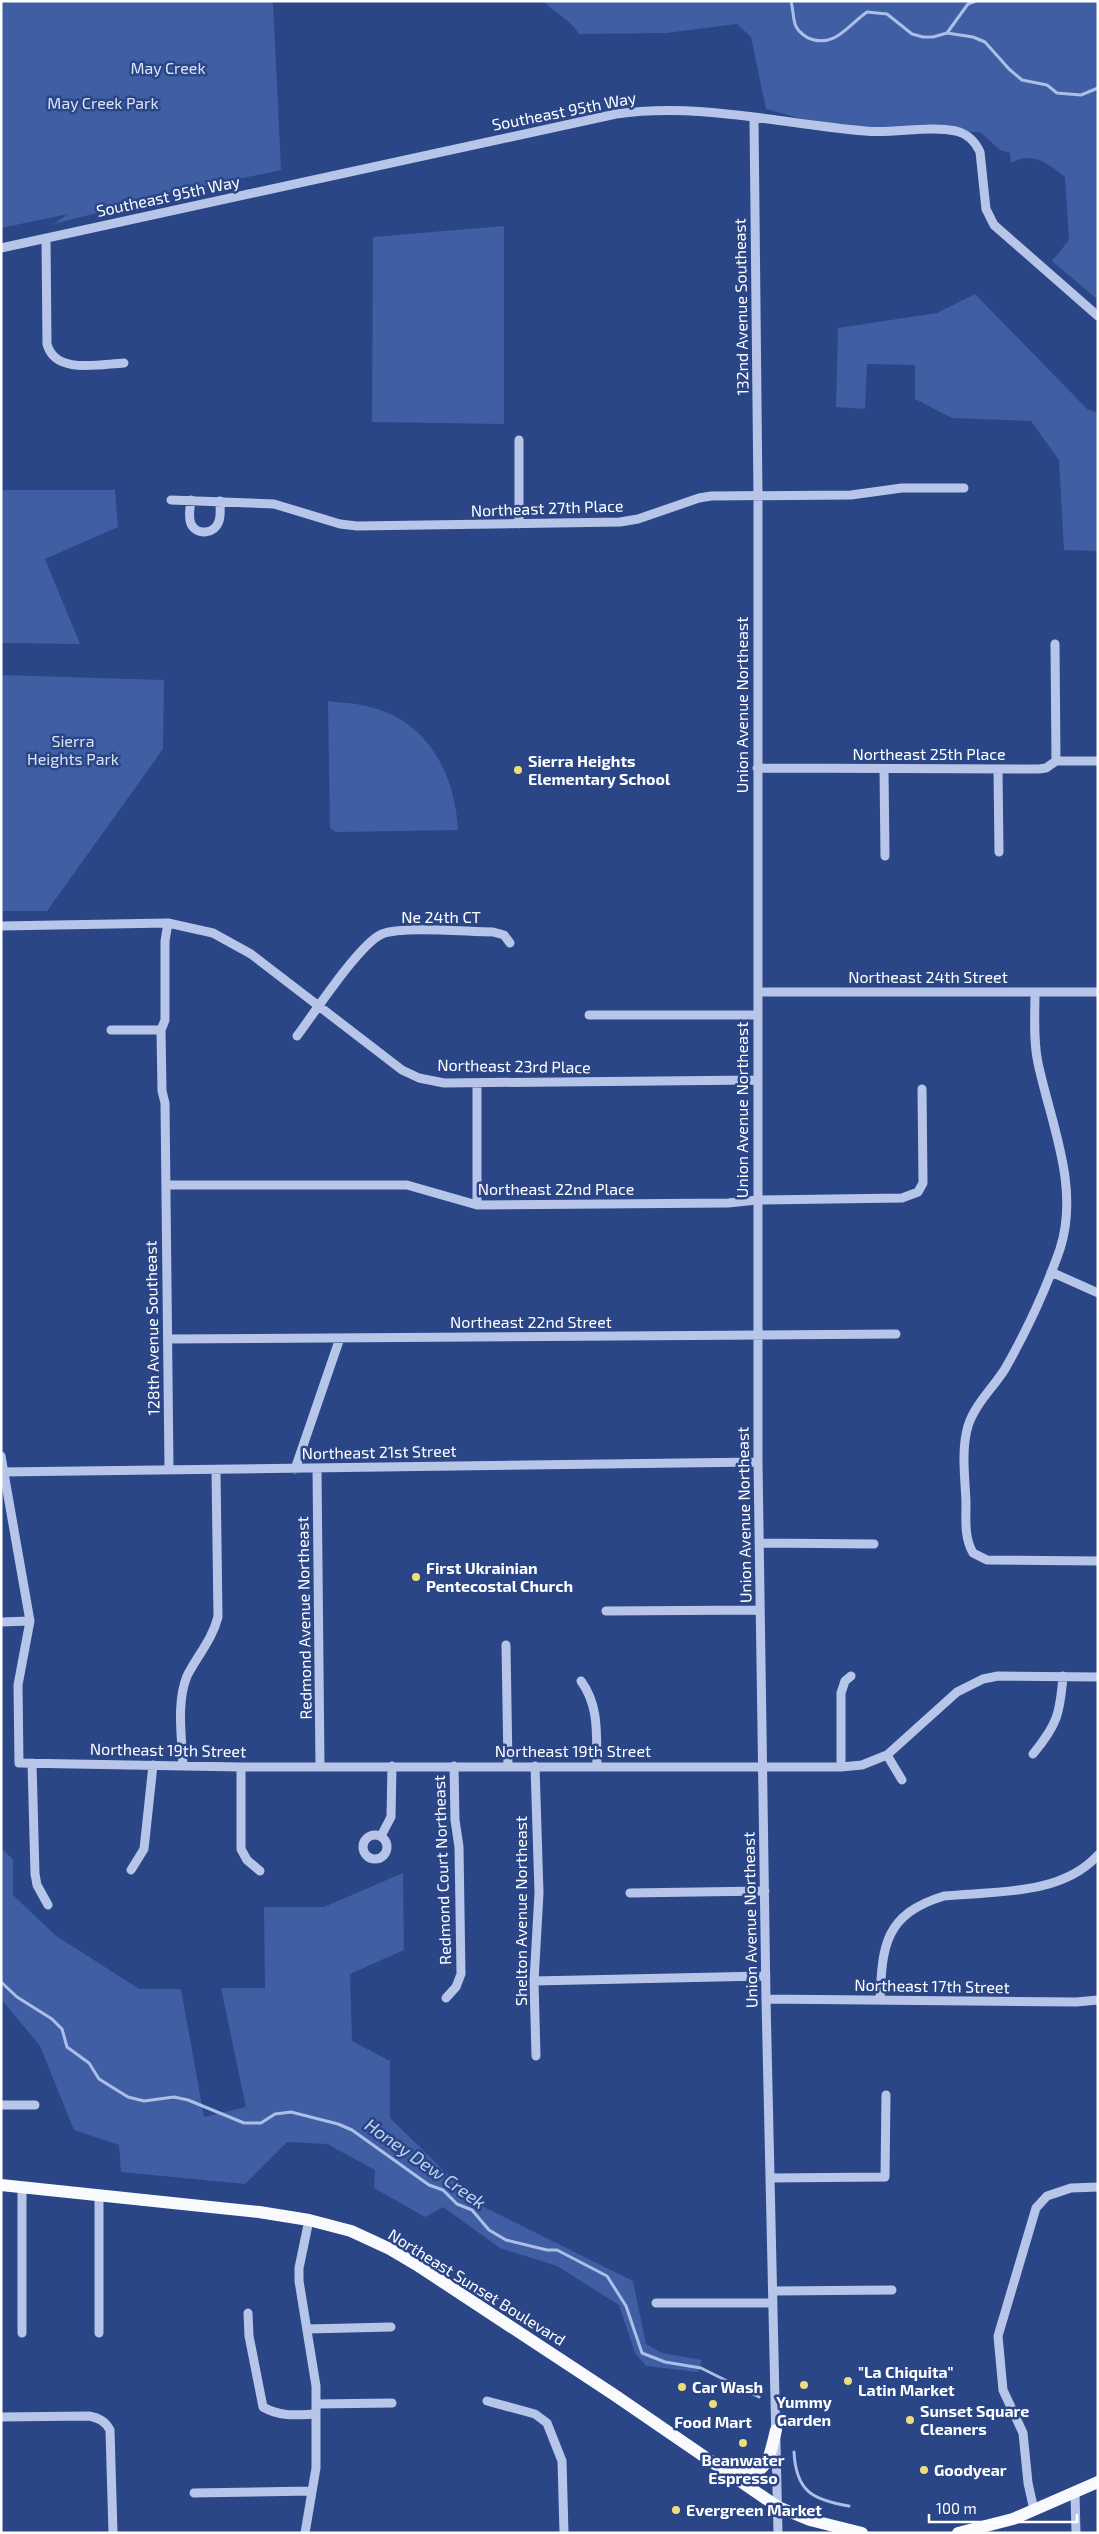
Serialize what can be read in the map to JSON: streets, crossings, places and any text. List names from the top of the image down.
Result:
{
  "streets": {
    "main road": ["Northeast Sunset Boulevard"],
    "street": [
      "Southeast 95th Way",
      "132nd Avenue Southeast",
      "Northeast 27th Place",
      "Union Avenue Northeast",
      "Northeast 25th Place",
      "Ne 24th CT",
      "Northeast 24th Street",
      "Northeast 23rd Place",
      "Northeast 22nd Place",
      "Northeast 22nd Street",
      "128th Avenue Southeast",
      "Northeast 21st Street",
      "Redmond Avenue Northeast",
      "Northeast 19th Street",
      "Redmond Court Northeast",
      "Shelton Avenue Northeast",
      "Northeast 17th Street"
    ]
  },
  "crossings": [
    ["Southeast 95th Way", "132nd Avenue Southeast"],
    ["132nd Avenue Southeast", "Northeast 27th Place"],
    ["132nd Avenue Southeast", "Union Avenue Northeast"],
    ["Northeast 27th Place", "Union Avenue Northeast"],
    ["Union Avenue Northeast", "Northeast 25th Place"],
    ["Union Avenue Northeast", "Northeast 24th Street"],
    ["Union Avenue Northeast", "Northeast 23rd Place"],
    ["Union Avenue Northeast", "Northeast 22nd Place"],
    ["Union Avenue Northeast", "Northeast 22nd Street"],
    ["Union Avenue Northeast", "Northeast 21st Street"],
    ["Union Avenue Northeast", "Northeast 19th Street"],
    ["Union Avenue Northeast", "Northeast 17th Street"],
    ["Union Avenue Northeast", "Northeast Sunset Boulevard"],
    ["Ne 24th CT", "Northeast 23rd Place"],
    ["Northeast 23rd Place", "128th Avenue Southeast"],
    ["Northeast 22nd Place", "128th Avenue Southeast"],
    ["Northeast 22nd Street", "128th Avenue Southeast"],
    ["128th Avenue Southeast", "Northeast 21st Street"],
    ["Northeast 21st Street", "Redmond Avenue Northeast"],
    ["Redmond Avenue Northeast", "Northeast 19th Street"],
    ["Northeast 19th Street", "Redmond Court Northeast"],
    ["Northeast 19th Street", "Shelton Avenue Northeast"]
  ],
  "water": ["Honey Dew Creek"],
  "parks": ["May Creek", "May Creek Park", "Sierra Heights Park"],
  "places": [
    "Sierra Heights Elementary School",
    "First Ukrainian Pentecostal Church",
    "\"La Chiquita\" Latin Market",
    "Yummy Garden",
    "Car Wash",
    "Food Mart",
    "Sunset Square Cleaners",
    "Beanwater Espresso",
    "Goodyear",
    "Evergreen Market"
  ],
  "scale_bar": "100 m"
}
